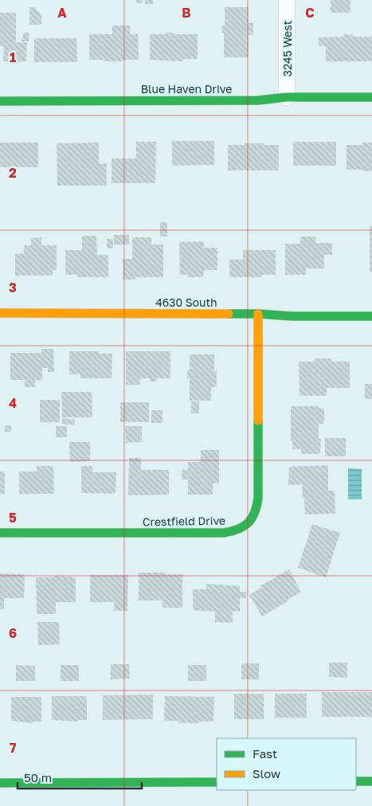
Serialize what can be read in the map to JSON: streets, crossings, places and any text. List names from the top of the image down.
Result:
{
  "streets": {
    "street": [
      "3245 West",
      "Blue Haven Drive",
      "4630 South",
      "Crestfield Drive"
    ]
  },
  "crossings": [
    ["3245 West", "Blue Haven Drive"],
    ["4630 South", "Crestfield Drive"]
  ],
  "legend": ["Fast", "Slow"],
  "scale_bar": "50 m",
  "grid": {
    "columns": ["A", "B", "C"],
    "rows": [
      "1",
      "2",
      "3",
      "4",
      "5",
      "6",
      "7"
    ]
  }
}
